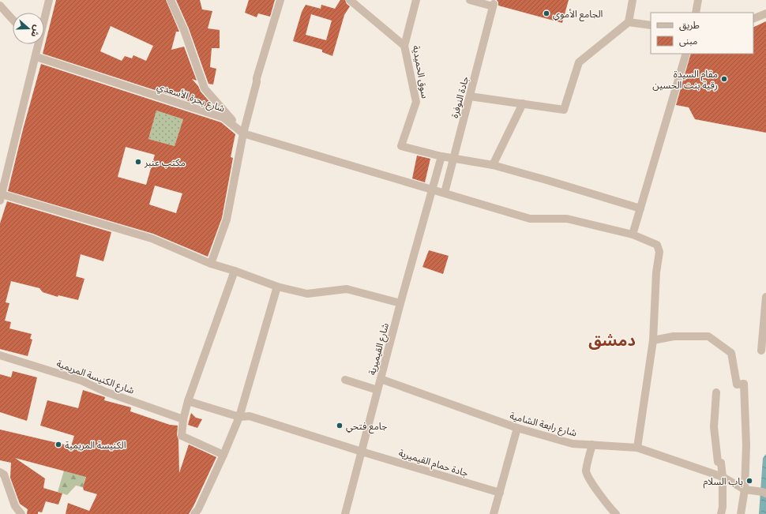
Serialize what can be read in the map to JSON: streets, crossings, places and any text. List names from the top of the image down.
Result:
{
  "streets": {
    "street": [
      "سوق الحميدية",
      "شارع بحرة الأسعدي",
      "جادة النوفرة",
      "شارع القيميرية",
      "شارع الكنيسة المريمية",
      "شارع رابعة الشامية",
      "جادة حمام القيميرية"
    ]
  },
  "crossings": [
    ["شارع القيميرية", "شارع رابعة الشامية"],
    ["شارع القيميرية", "جادة حمام القيميرية"]
  ],
  "districts": ["دمشق"],
  "places": [
    "الجامع الأموي",
    "مقام السيدة رقية بنت الحسين",
    "مكتب عنبر",
    "جامع فتحي",
    "الكنيسة المريمية",
    "باب السلام"
  ],
  "legend": ["طريق", "مبنى"],
  "north": "right"
}
